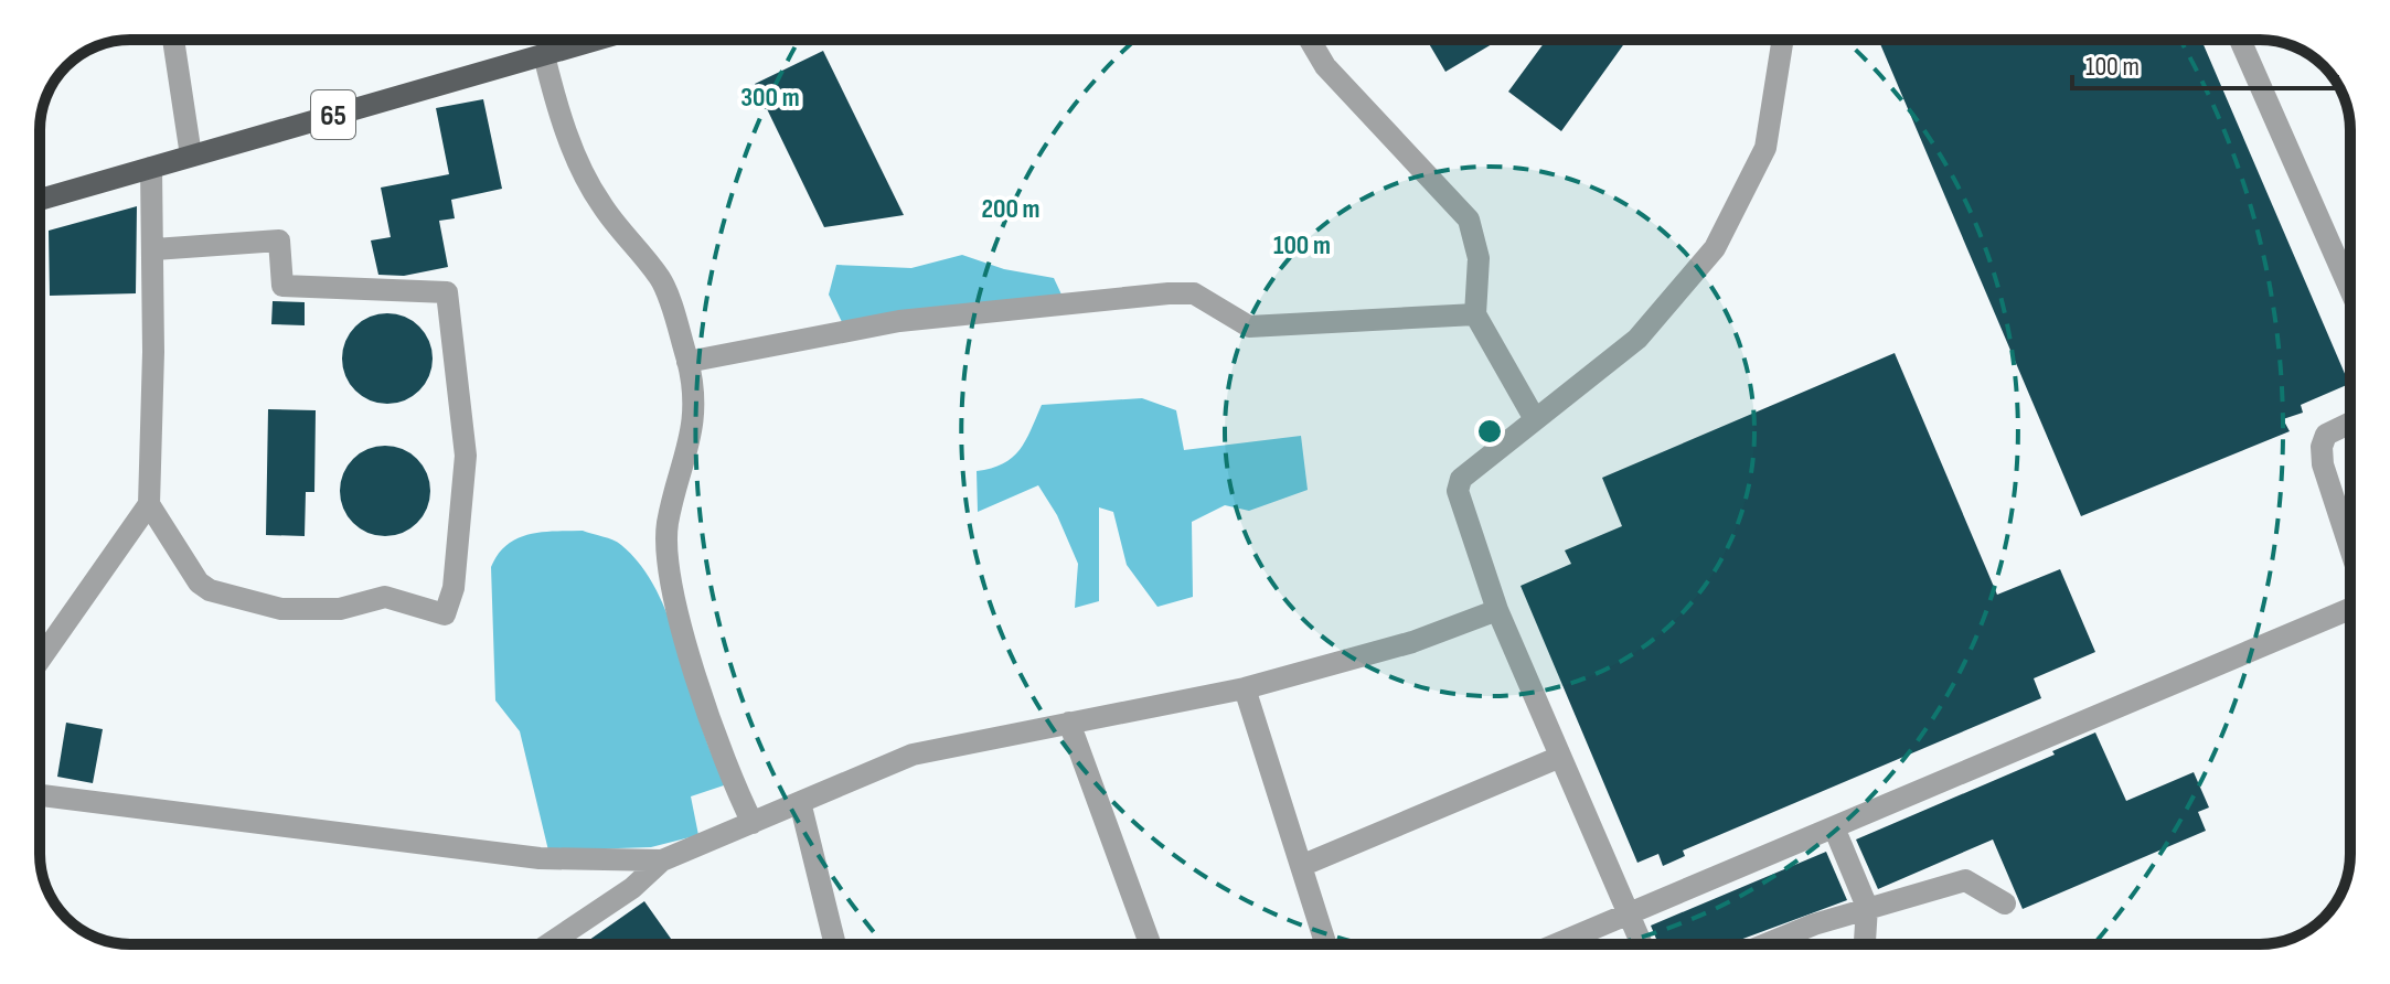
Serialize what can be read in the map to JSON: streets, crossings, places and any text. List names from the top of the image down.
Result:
{
  "streets": {
    "main road": ["65"]
  },
  "scale_bar": "100 m",
  "rings": ["300 m", "200 m", "100 m"]
}
